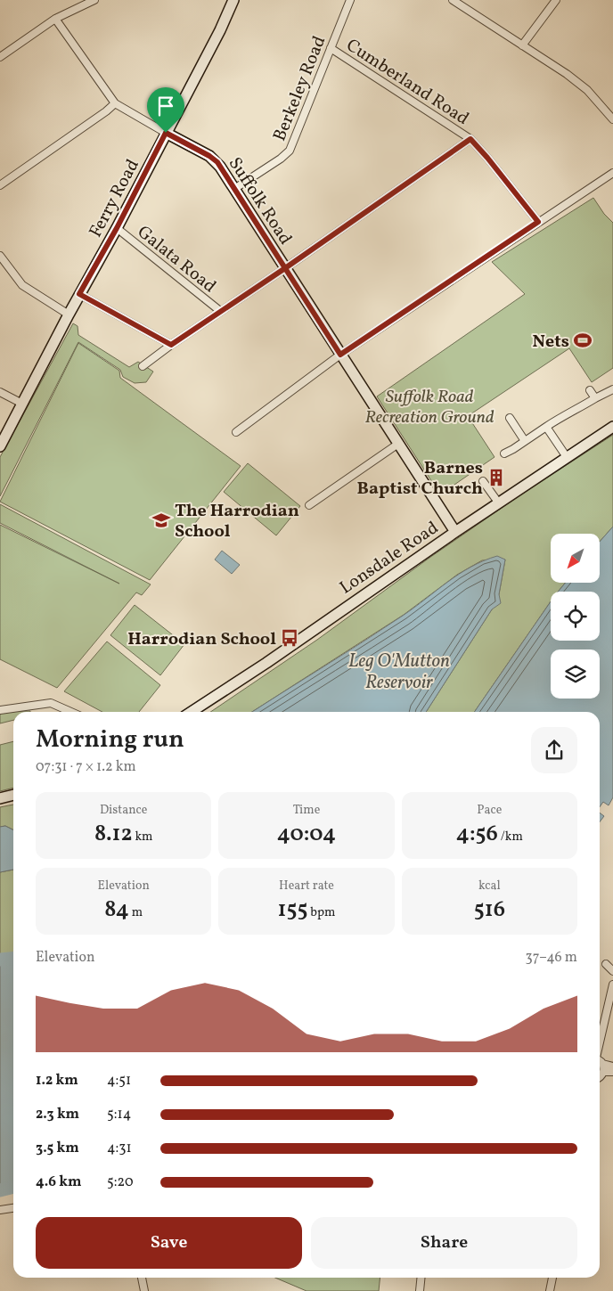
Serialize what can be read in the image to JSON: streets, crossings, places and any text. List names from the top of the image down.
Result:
{
  "streets": {
    "street": [
      "Cumberland Road",
      "Berkeley Road",
      "Ferry Road",
      "Suffolk Road",
      "Galata Road",
      "Lonsdale Road"
    ]
  },
  "crossings": [
    ["Cumberland Road", "Berkeley Road"],
    ["Berkeley Road", "Suffolk Road"],
    ["Ferry Road", "Suffolk Road"],
    ["Ferry Road", "Galata Road"],
    ["Suffolk Road", "Lonsdale Road"]
  ],
  "water": ["Leg O'Mutton Reservoir"],
  "parks": ["Suffolk Road Recreation Ground"],
  "places": {
    "sports": ["Nets"],
    "building": ["Barnes Baptist Church"],
    "school or university": ["The Harrodian School"],
    "bus stop": ["Harrodian School"]
  },
  "north": "bottom left",
  "page": {
    "heading": ["Morning run", "07:31 · 7 × 1.2 km"],
    "stats": [
      ["Distance", "8.12 km"],
      ["Time", "40:04"],
      ["Pace", "4:56 /km"],
      ["Elevation", "84 m"],
      ["Heart rate", "155 bpm"],
      ["kcal", "516"]
    ],
    "chart": ["Elevation", "37–46 m"],
    "list": [
      {
        "name": "1.2 km",
        "note": "4:51"
      },
      {
        "name": "2.3 km",
        "note": "5:14"
      },
      {
        "name": "3.5 km",
        "note": "4:31"
      },
      {
        "name": "4.6 km",
        "note": "5:20"
      }
    ],
    "buttons": ["Save", "Share"]
  }
}
